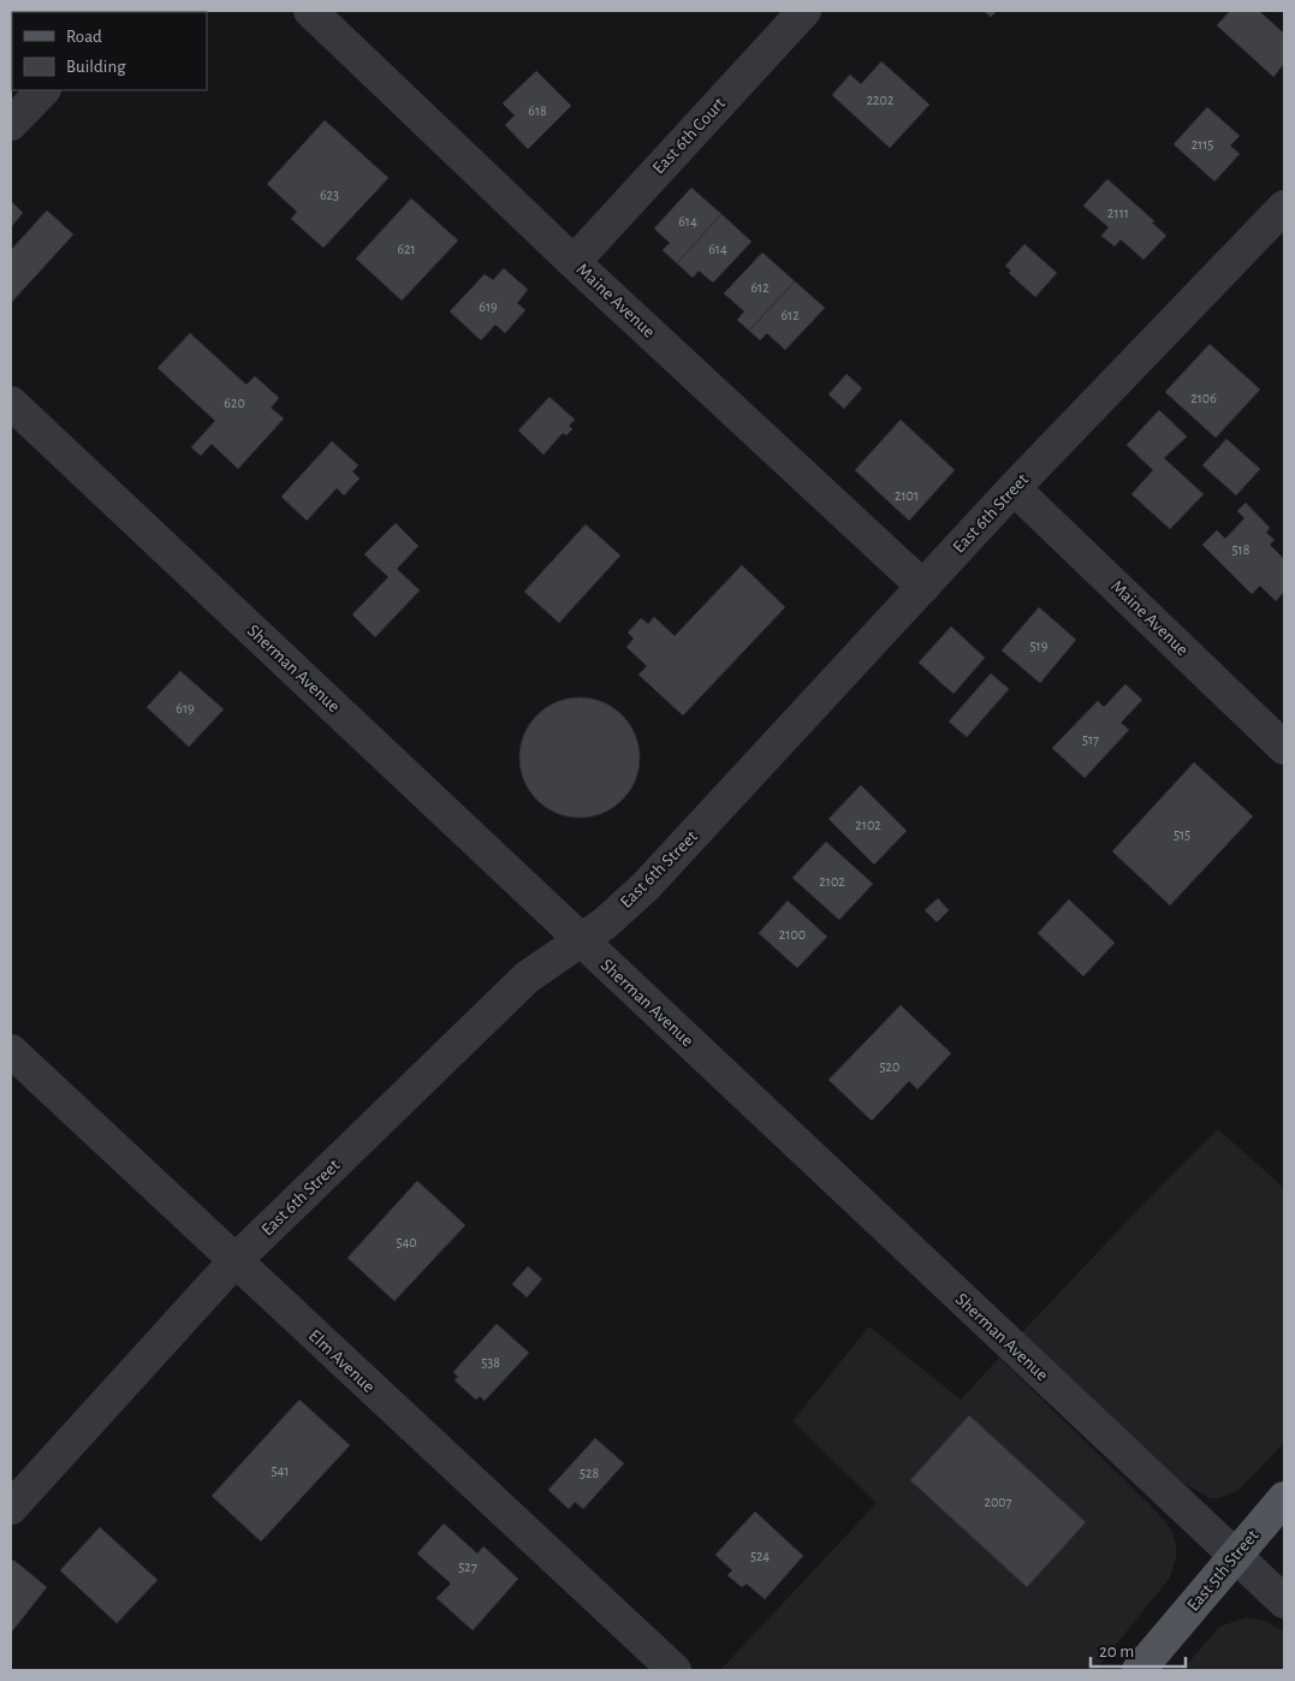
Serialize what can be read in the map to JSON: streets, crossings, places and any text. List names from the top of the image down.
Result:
{
  "streets": {
    "main road": ["East 5th Street"],
    "street": [
      "East 6th Court",
      "Maine Avenue",
      "East 6th Street",
      "Sherman Avenue",
      "Elm Avenue"
    ]
  },
  "crossings": [
    ["East 6th Court", "Maine Avenue"],
    ["Maine Avenue", "East 6th Street"],
    ["East 6th Street", "Sherman Avenue"],
    ["East 6th Street", "Elm Avenue"],
    ["Sherman Avenue", "East 5th Street"]
  ],
  "house_numbers": [
    "2202",
    "618",
    "2115",
    "623",
    "2111",
    "614",
    "621",
    "614",
    "612",
    "619",
    "612",
    "2106",
    "620",
    "2101",
    "518",
    "519",
    "619",
    "517",
    "2102",
    "515",
    "2102",
    "2100",
    "520",
    "540",
    "538",
    "541",
    "528",
    "2007",
    "524",
    "527"
  ],
  "legend": ["Road", "Building"],
  "scale_bar": "20 m"
}
